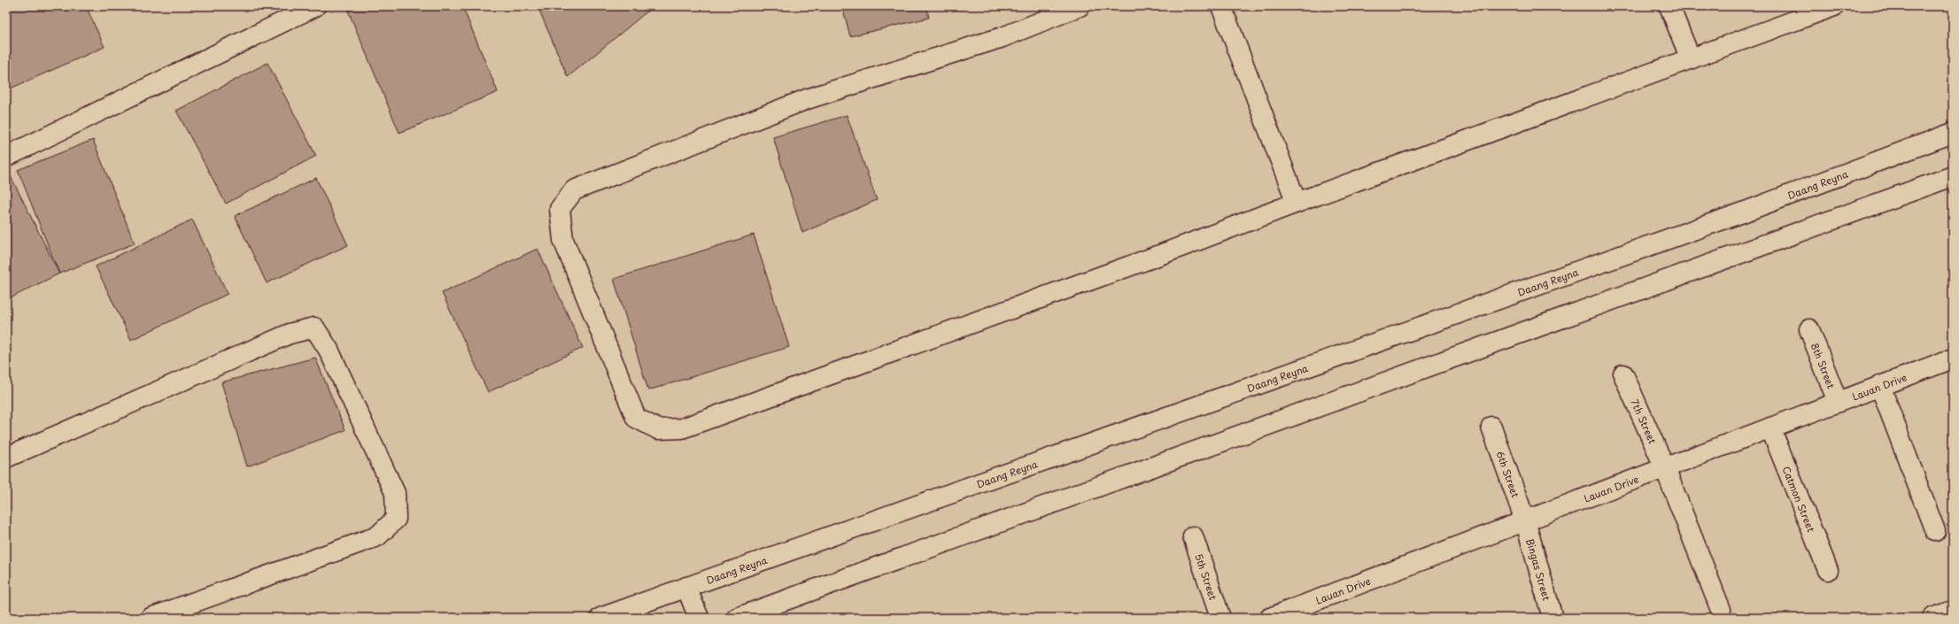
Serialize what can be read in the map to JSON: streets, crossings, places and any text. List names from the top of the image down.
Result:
{
  "streets": {
    "street": [
      "Daang Reyna",
      "8th Street",
      "Lauan Drive",
      "7th Street",
      "6th Street",
      "Catmon Street",
      "Bingas Street",
      "5th Street"
    ]
  },
  "crossings": [
    ["8th Street", "Lauan Drive"],
    ["Lauan Drive", "7th Street"],
    ["Lauan Drive", "6th Street"],
    ["Lauan Drive", "Catmon Street"],
    ["Lauan Drive", "Bingas Street"],
    ["6th Street", "Bingas Street"]
  ]
}
